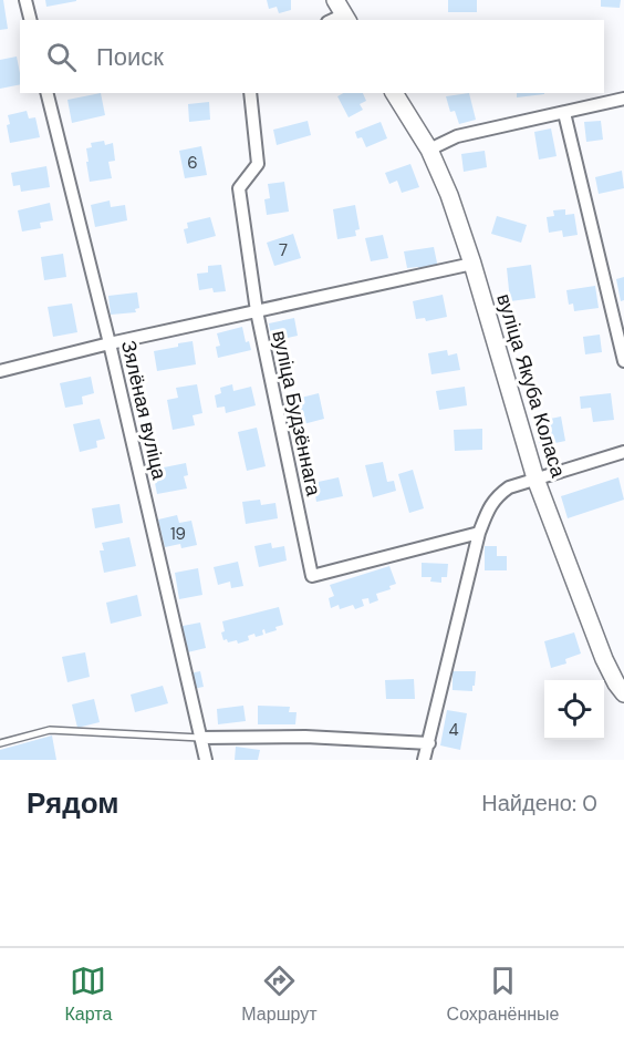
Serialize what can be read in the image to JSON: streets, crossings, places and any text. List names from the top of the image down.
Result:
{
  "streets": {
    "main road": ["вуліца Якуба Коласа"],
    "street": ["Зялёная вуліца", "вуліца Будзённага"]
  },
  "house_numbers": [
    "6",
    "7",
    "19",
    "4"
  ],
  "page": {
    "search": "Поиск",
    "heading": ["Рядом", "Найдено: 0"],
    "nav": ["Карта", "Маршрут", "Сохранённые"]
  }
}
